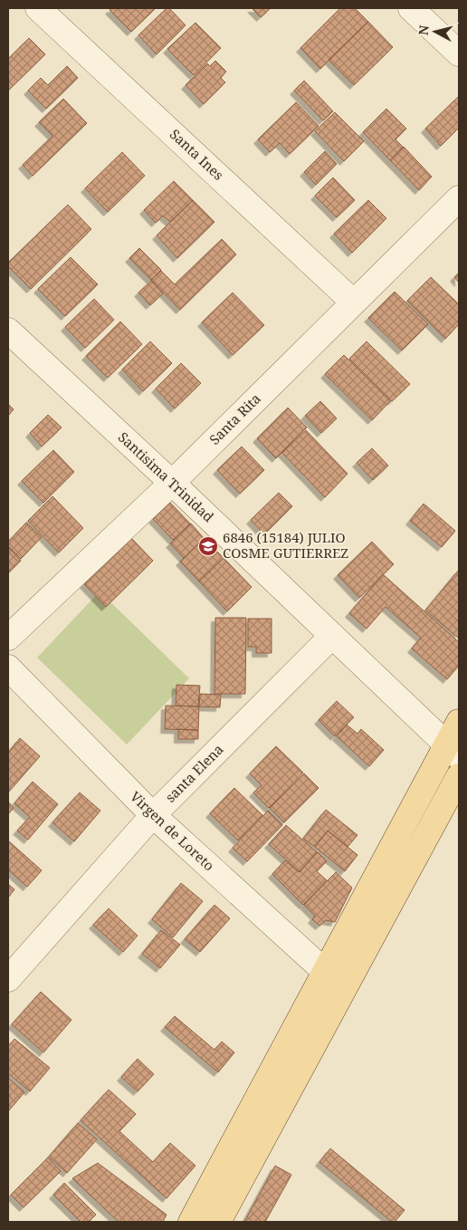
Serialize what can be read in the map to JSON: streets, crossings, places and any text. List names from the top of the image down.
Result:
{
  "streets": {
    "street": [
      "Santa Ines",
      "Santa Rita",
      "Santisima Trinidad",
      "santa Elena",
      "Virgen de Loreto"
    ]
  },
  "crossings": [
    ["Santa Ines", "Santa Rita"],
    ["Santa Rita", "Santisima Trinidad"],
    ["Santisima Trinidad", "santa Elena"],
    ["santa Elena", "Virgen de Loreto"]
  ],
  "places": {
    "school or university": ["6846 (15184) JULIO COSME GUTIERREZ"]
  },
  "north": "left"
}
